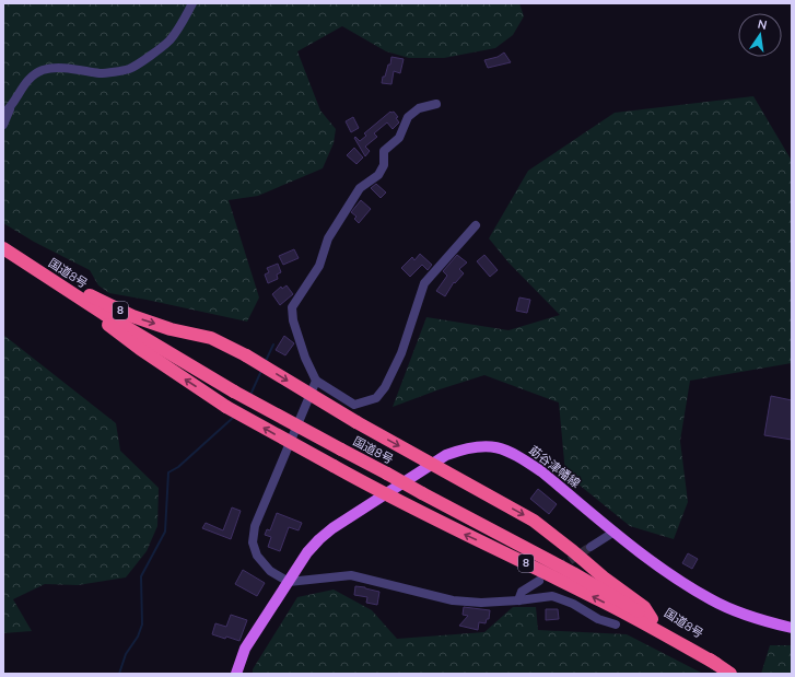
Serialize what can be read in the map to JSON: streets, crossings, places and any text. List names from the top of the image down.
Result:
{
  "streets": {
    "highway": ["国道8号", "8"],
    "main road": ["莇谷津幡線"]
  },
  "crossings": [
    ["国道8号", "8"],
    ["8", "莇谷津幡線"]
  ],
  "north": "top"
}
